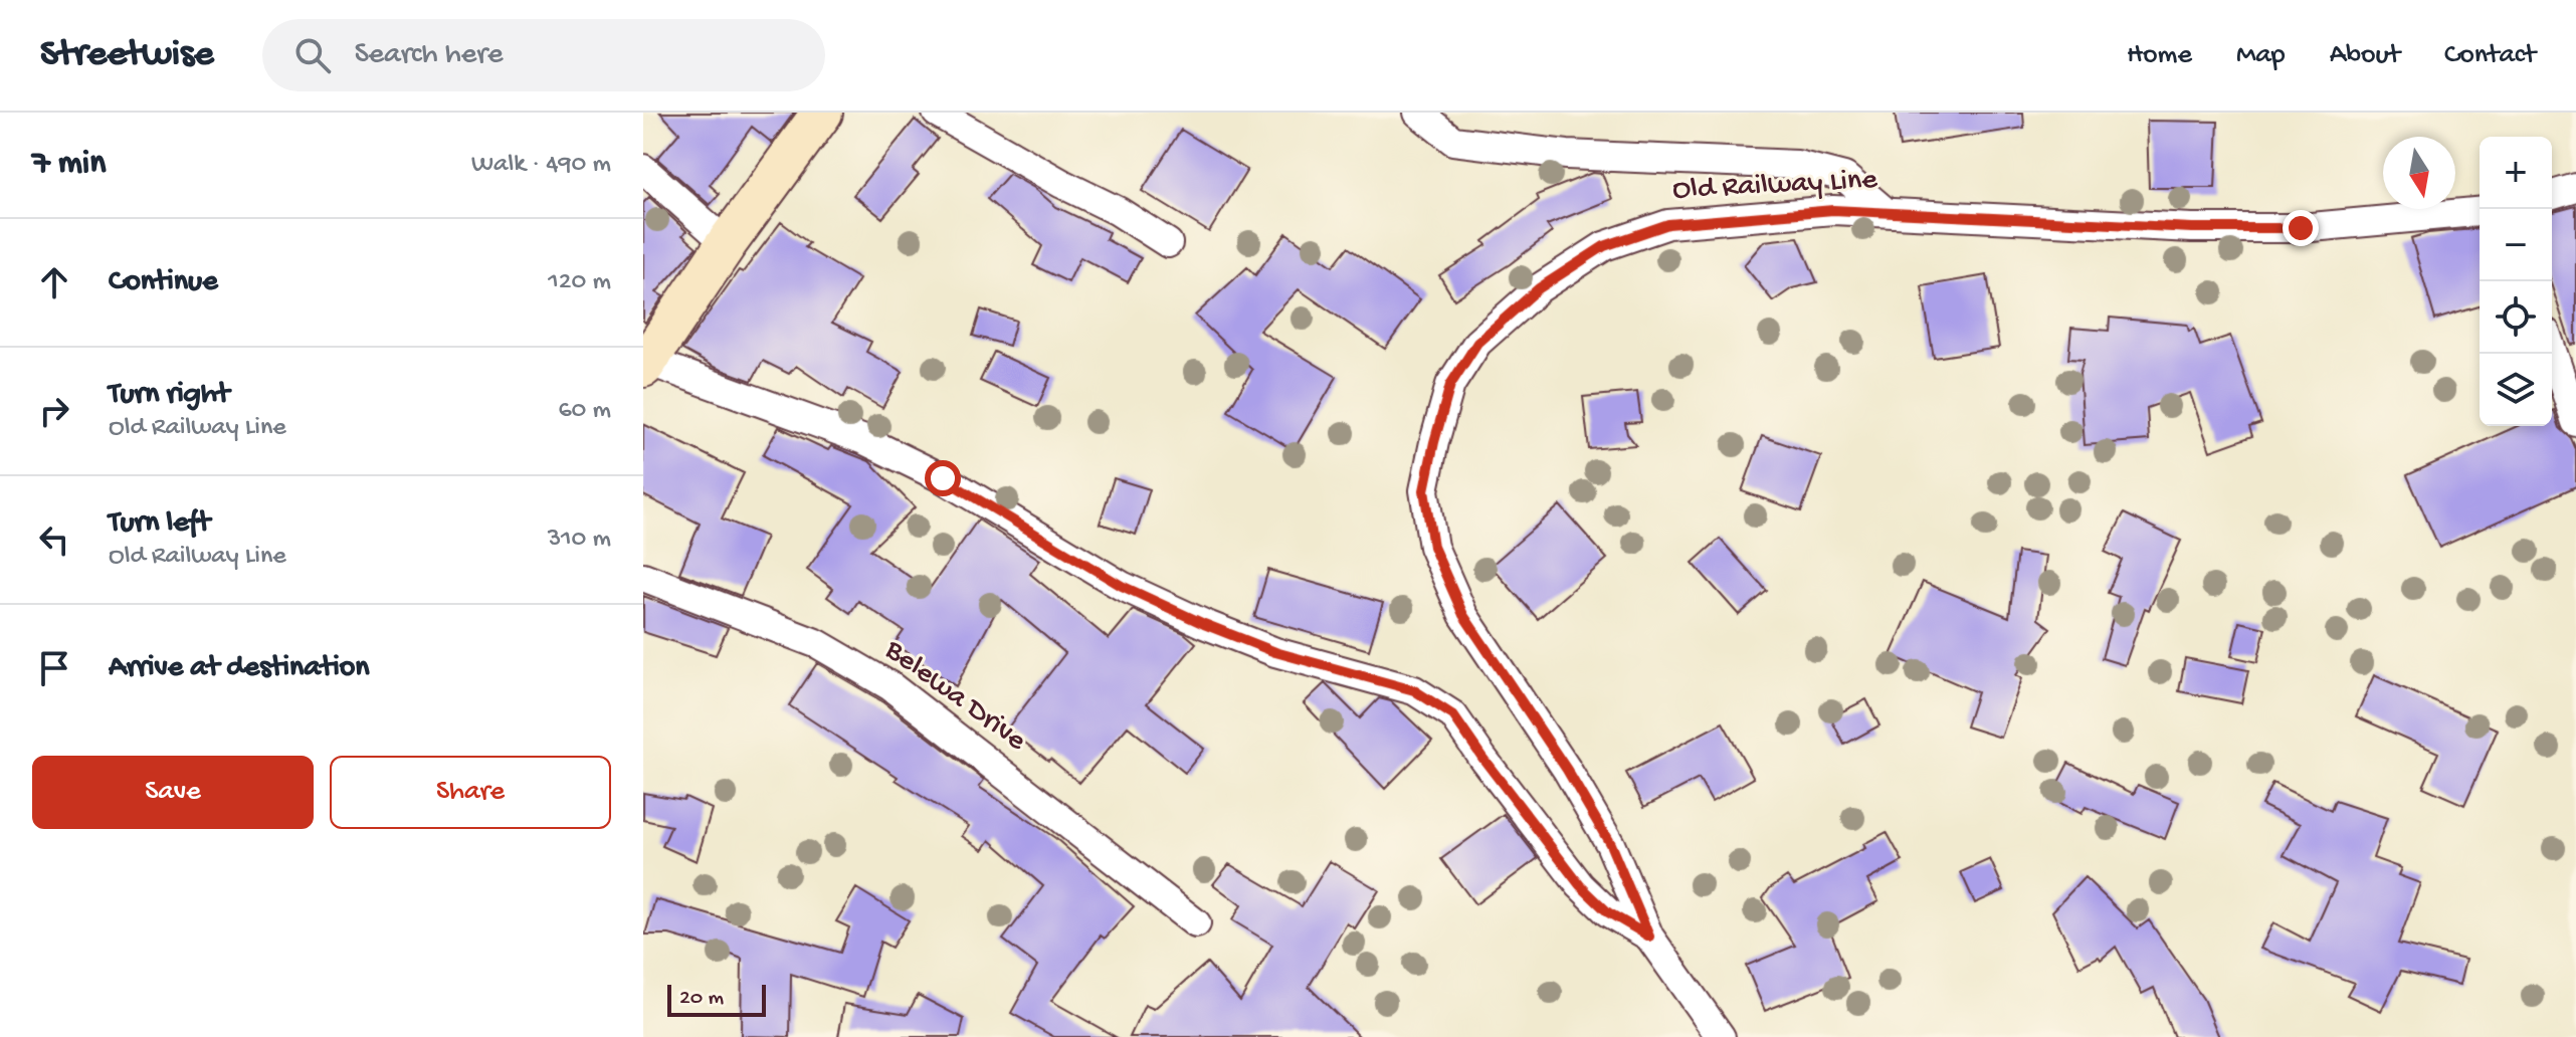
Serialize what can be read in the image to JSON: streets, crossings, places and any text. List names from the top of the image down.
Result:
{
  "streets": {
    "street": ["Old Railway Line", "Belewa Drive"]
  },
  "scale_bar": "20 m",
  "north": "bottom",
  "page": {
    "header": "Streetwise",
    "search": "Search here",
    "nav": [
      "Home",
      "Map",
      "About",
      "Contact"
    ],
    "heading": ["7 min", "Walk · 490 m"],
    "map_buttons": ["+", "−"],
    "list": [
      ["Continue", "120 m"],
      ["Turn right", "Old Railway Line", "60 m"],
      ["Turn left", "Old Railway Line", "310 m"],
      "Arrive at destination"
    ],
    "buttons": ["Save", "Share"],
    "scale": "20 m"
  }
}
